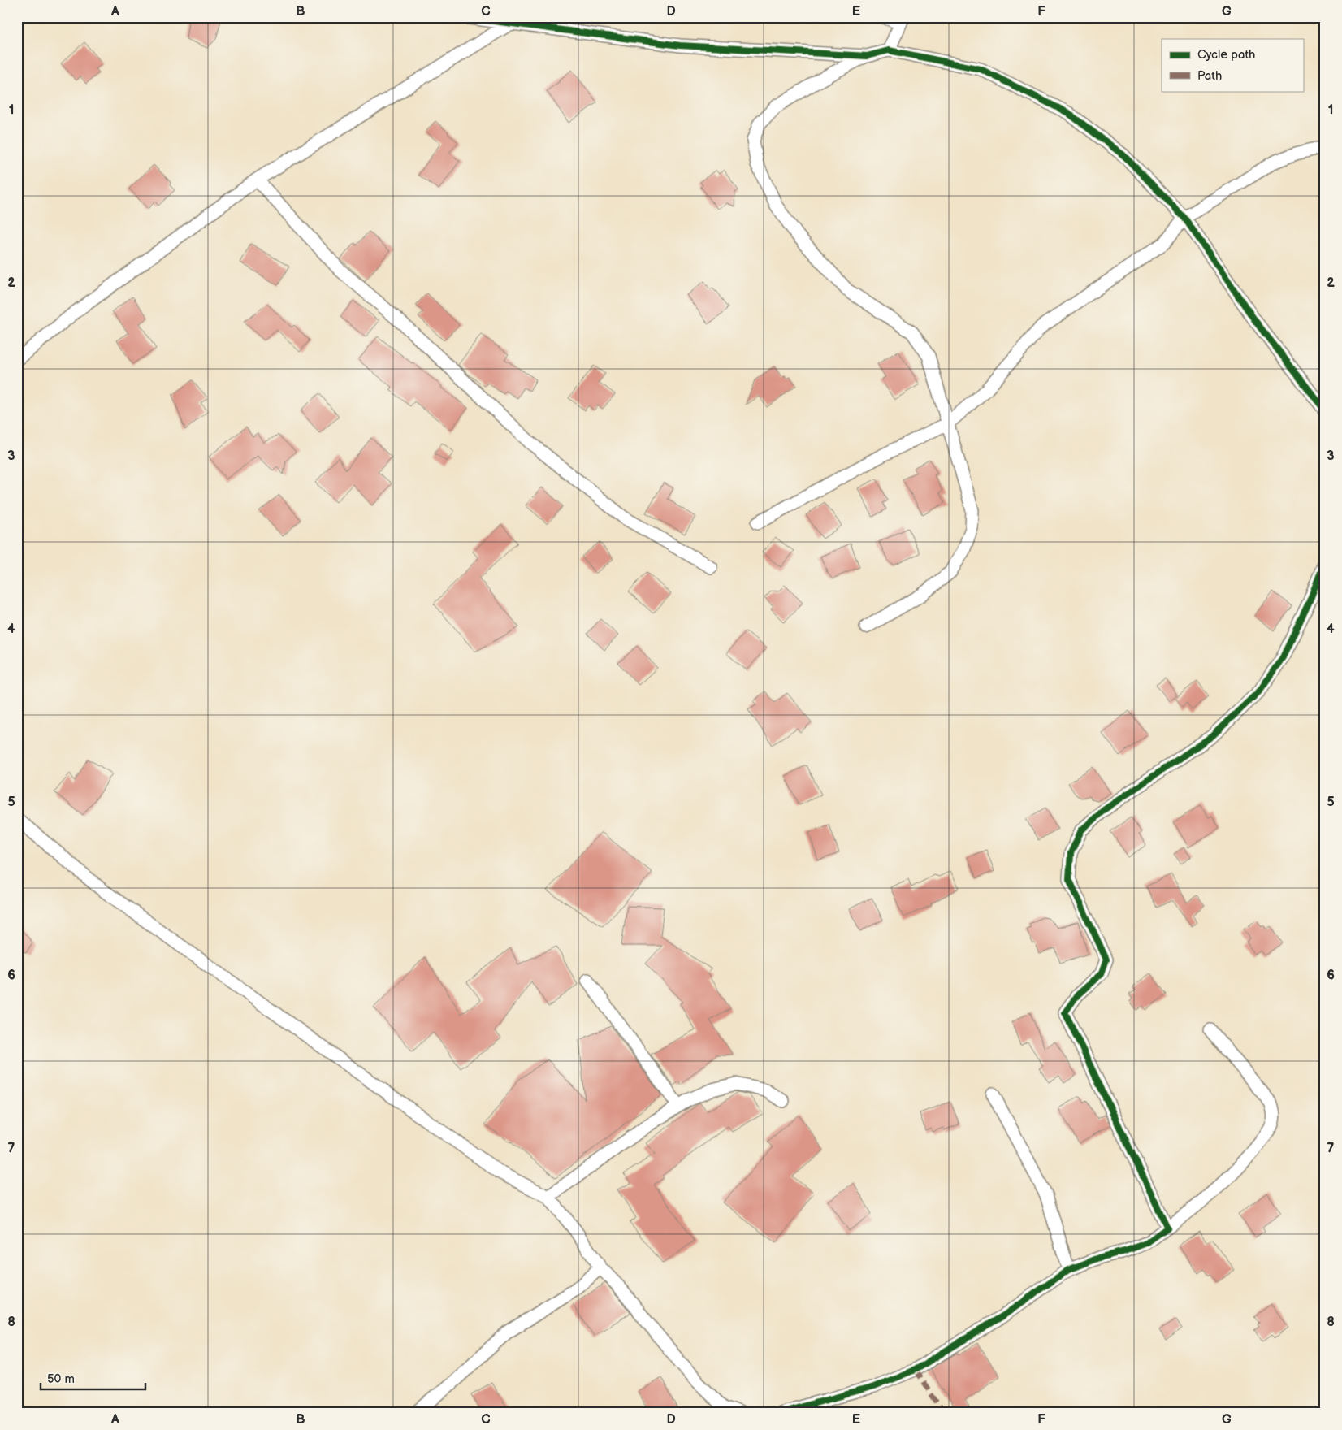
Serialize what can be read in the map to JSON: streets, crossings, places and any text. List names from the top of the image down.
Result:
{
  "legend": ["Cycle path", "Path"],
  "scale_bar": "50 m",
  "grid": {
    "columns": [
      "A",
      "B",
      "C",
      "D",
      "E",
      "F",
      "G"
    ],
    "rows": [
      "1",
      "2",
      "3",
      "4",
      "5",
      "6",
      "7",
      "8"
    ]
  }
}
